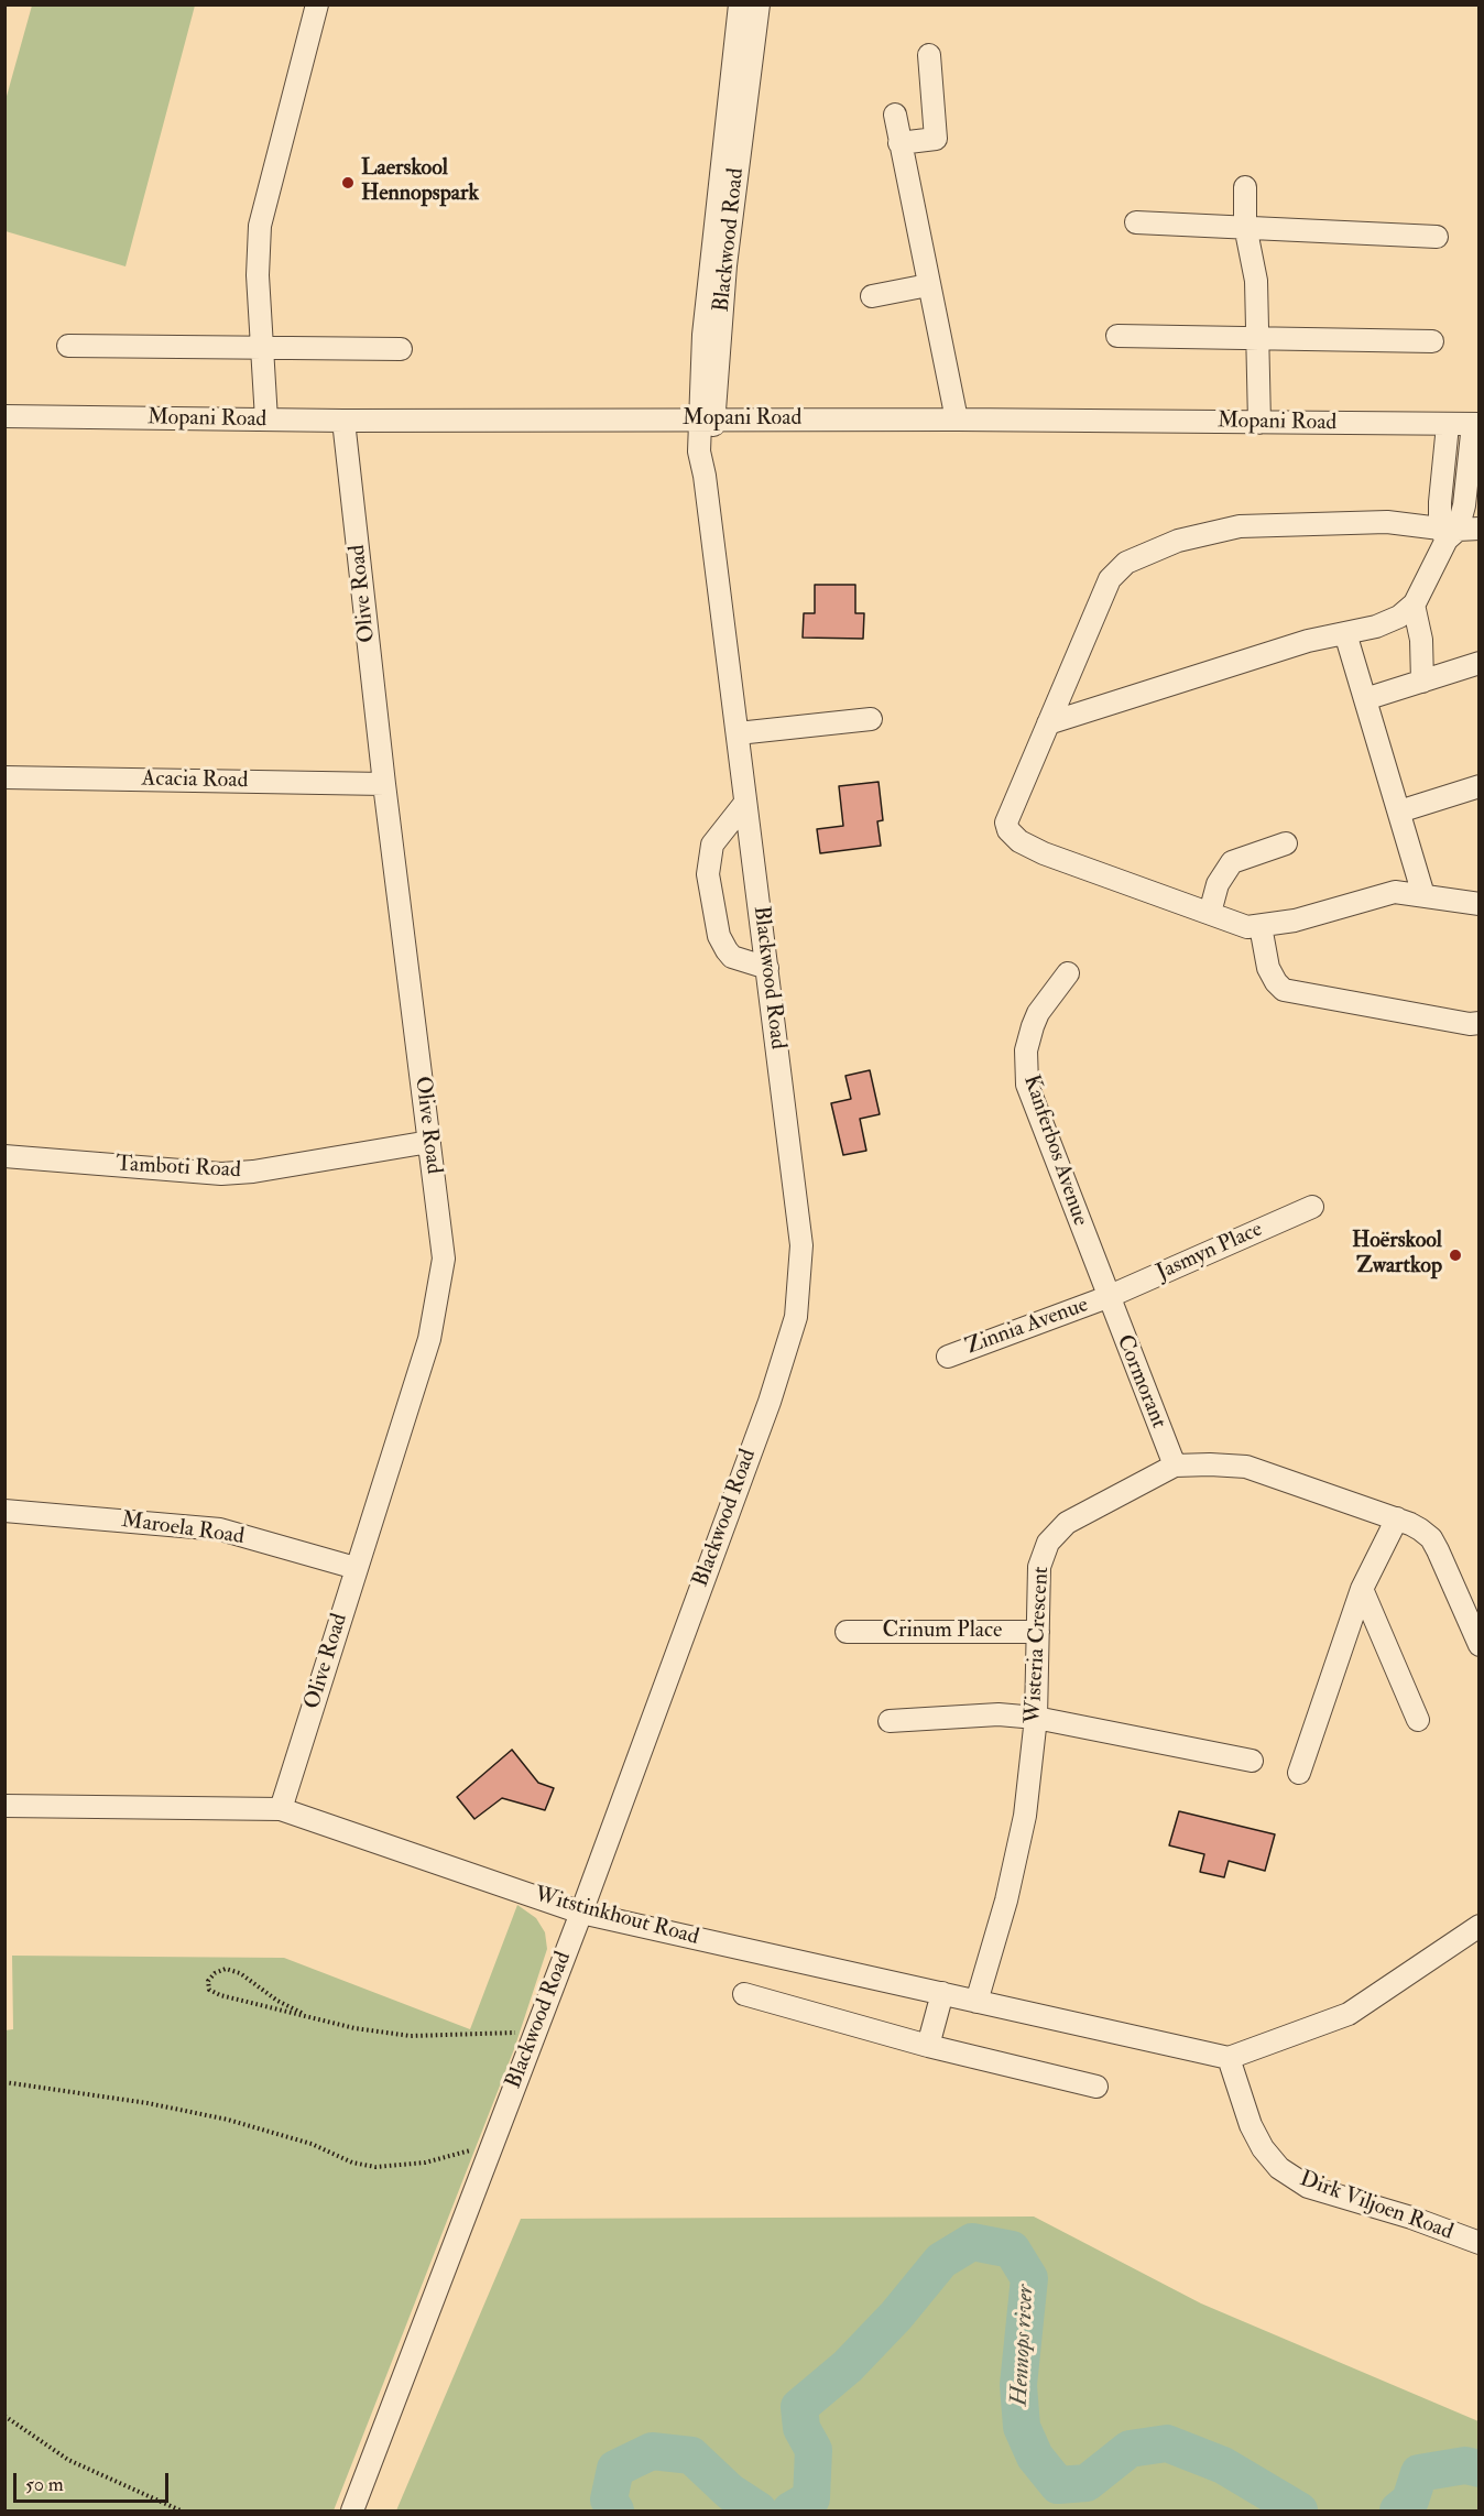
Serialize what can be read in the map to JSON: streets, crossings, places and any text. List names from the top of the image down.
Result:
{
  "streets": {
    "street": [
      "Blackwood Road",
      "Mopani Road",
      "Olive Road",
      "Acacia Road",
      "Kanferbos Avenue",
      "Tamboti Road",
      "Jasmyn Place",
      "Zinnia Avenue",
      "Cormorant",
      "Maroela Road",
      "Crinum Place",
      "Wisteria Crescent",
      "Witstinkhout Road",
      "Dirk Viljoen Road"
    ]
  },
  "crossings": [
    ["Blackwood Road", "Mopani Road"],
    ["Blackwood Road", "Witstinkhout Road"],
    ["Mopani Road", "Olive Road"],
    ["Olive Road", "Acacia Road"],
    ["Olive Road", "Tamboti Road"],
    ["Olive Road", "Maroela Road"],
    ["Olive Road", "Witstinkhout Road"],
    ["Kanferbos Avenue", "Jasmyn Place"],
    ["Kanferbos Avenue", "Zinnia Avenue"],
    ["Kanferbos Avenue", "Cormorant"],
    ["Jasmyn Place", "Zinnia Avenue"],
    ["Jasmyn Place", "Cormorant"],
    ["Zinnia Avenue", "Cormorant"],
    ["Cormorant", "Wisteria Crescent"],
    ["Crinum Place", "Wisteria Crescent"],
    ["Wisteria Crescent", "Witstinkhout Road"],
    ["Witstinkhout Road", "Dirk Viljoen Road"]
  ],
  "water": ["Hennops river"],
  "places": ["Laerskool Hennopspark", "Hoërskool Zwartkop"],
  "scale_bar": "50 m"
}
